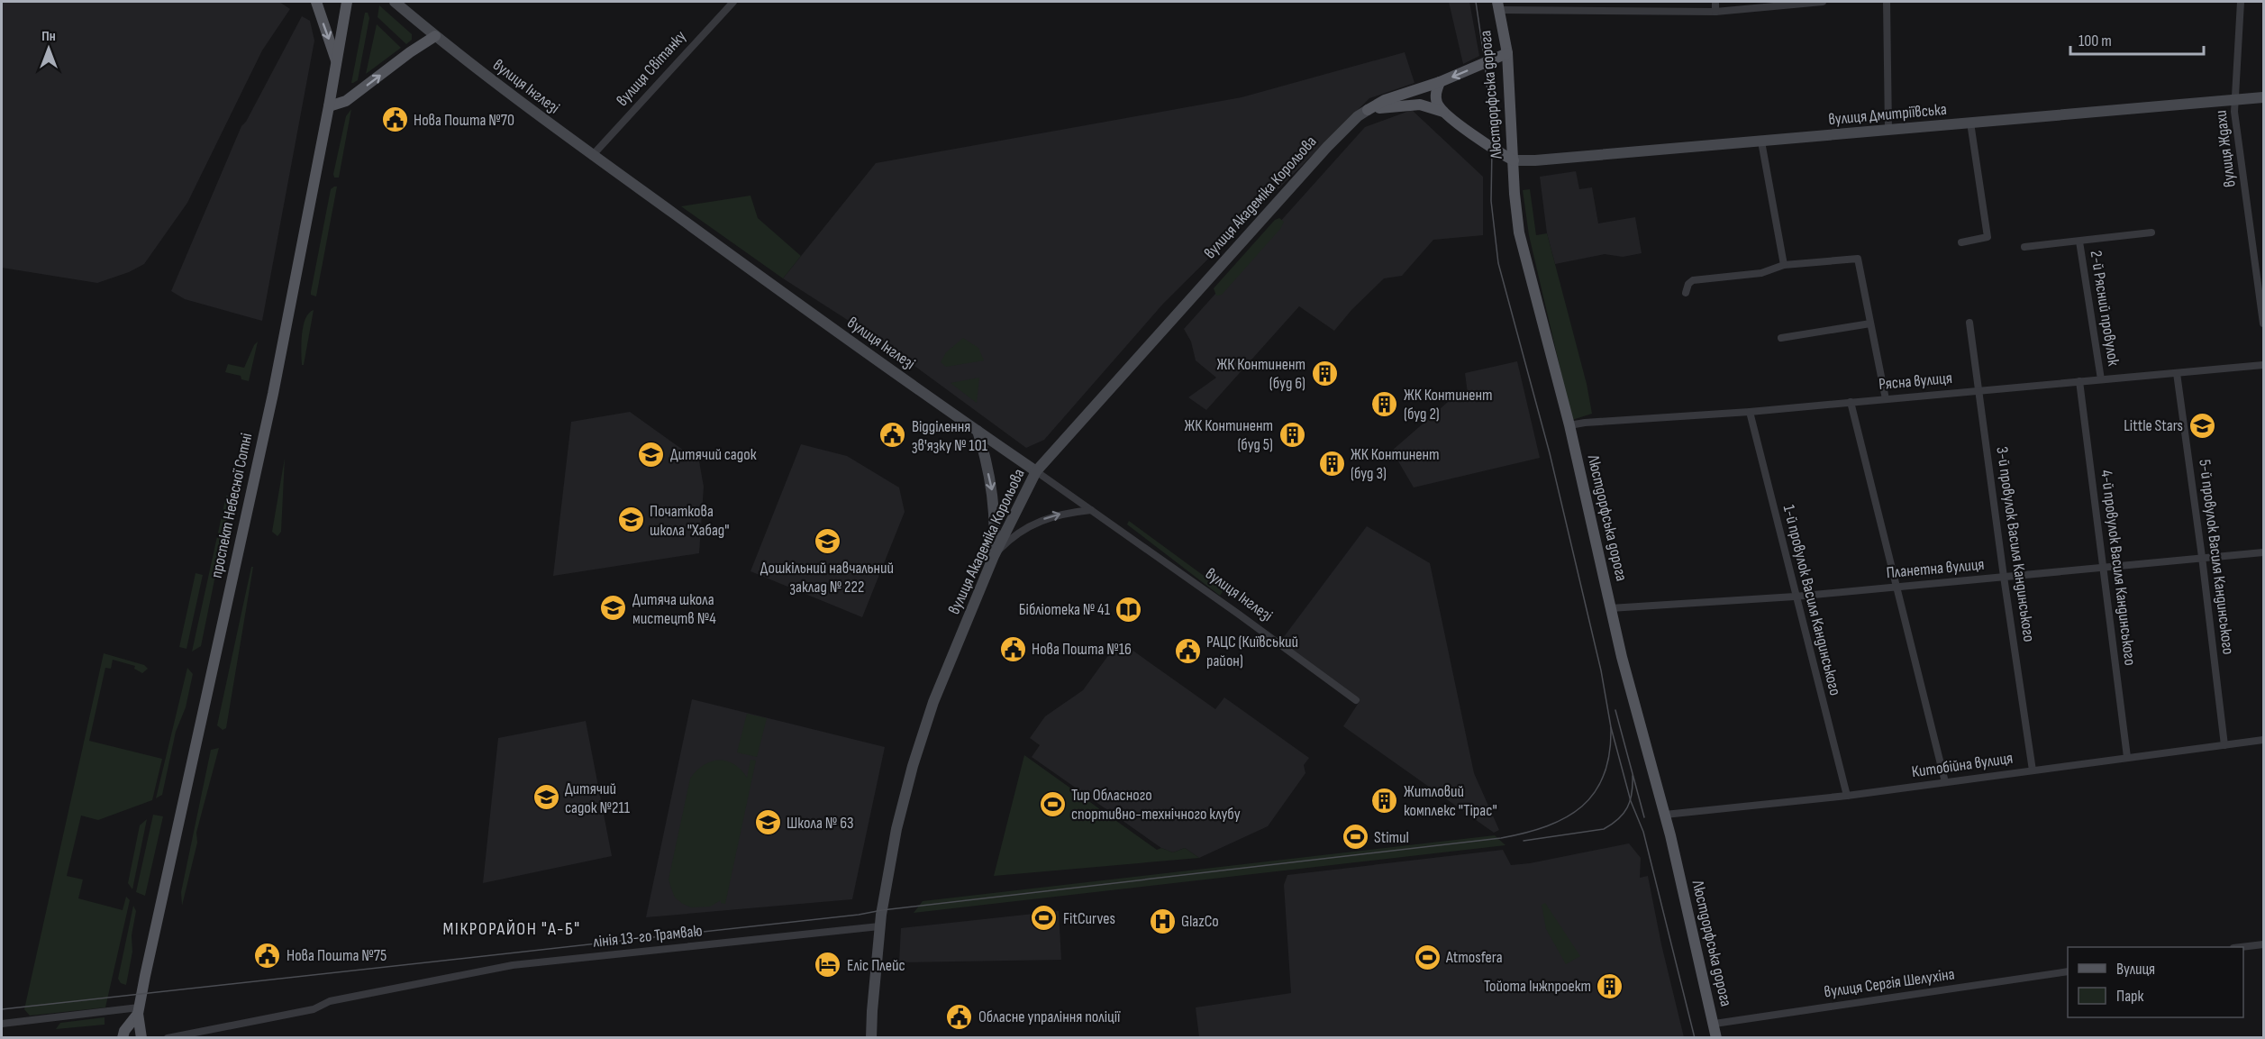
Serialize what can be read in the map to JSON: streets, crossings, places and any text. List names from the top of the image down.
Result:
{
  "streets": {
    "main road": [
      "вулиця Інглезі",
      "Люстдорфська дорога",
      "вулиця Дмитріївська",
      "вулиця Академіка Корольова",
      "проспект Небесної Сотні"
    ],
    "street": [
      "вулиця Світанку",
      "вулиця Ждахи",
      "2-й Рясний провулок",
      "Рясна вулиця",
      "3-й провулок Василя Кандинського",
      "5-й провулок Василя Кандинського",
      "4-й провулок Василя Кандинського",
      "Планетна вулиця",
      "1-й провулок Василя Кандинського",
      "Китобійна вулиця",
      "лінія 13-го Трамваю",
      "вулиця Сергія Шелухіна"
    ]
  },
  "crossings": [
    ["вулиця Світанку", "вулиця Інглезі"],
    ["вулиця Інглезі", "вулиця Академіка Корольова"],
    ["Люстдорфська дорога", "вулиця Дмитріївська"],
    ["Люстдорфська дорога", "Рясна вулиця"],
    ["Люстдорфська дорога", "Планетна вулиця"],
    ["Люстдорфська дорога", "Китобійна вулиця"],
    ["Люстдорфська дорога", "вулиця Сергія Шелухіна"],
    ["вулиця Дмитріївська", "вулиця Ждахи"],
    ["вулиця Академіка Корольова", "лінія 13-го Трамваю"],
    ["2-й Рясний провулок", "Рясна вулиця"],
    ["Рясна вулиця", "3-й провулок Василя Кандинського"],
    ["Рясна вулиця", "5-й провулок Василя Кандинського"],
    ["Рясна вулиця", "4-й провулок Василя Кандинського"],
    ["Рясна вулиця", "1-й провулок Василя Кандинського"],
    ["3-й провулок Василя Кандинського", "Планетна вулиця"],
    ["3-й провулок Василя Кандинського", "Китобійна вулиця"],
    ["5-й провулок Василя Кандинського", "Планетна вулиця"],
    ["5-й провулок Василя Кандинського", "Китобійна вулиця"],
    ["4-й провулок Василя Кандинського", "Планетна вулиця"],
    ["4-й провулок Василя Кандинського", "Китобійна вулиця"],
    ["Планетна вулиця", "1-й провулок Василя Кандинського"],
    ["1-й провулок Василя Кандинського", "Китобійна вулиця"]
  ],
  "districts": ["МІКРОРАЙОН \"А-Б\""],
  "places": {
    "public building": [
      "Нова Пошта №70",
      "Відділення зв'язку № 101",
      "Нова Пошта №16",
      "РАЦС (Київський район)",
      "Нова Пошта №75",
      "Обласне упраління поліції"
    ],
    "building": [
      "ЖК Континент (буд 6)",
      "ЖК Континент (буд 2)",
      "ЖК Континент (буд 5)",
      "ЖК Континент (буд 3)",
      "Житловий комплекс \"Тірас\"",
      "Тойота Інжпроект"
    ],
    "school or university": [
      "Little Stars",
      "Дитячий садок",
      "Початкова школа \"Хабад\"",
      "Дошкільний навчальний заклад № 222",
      "Дитяча школа мистецтв №4",
      "Дитячий садок №211",
      "Школа № 63"
    ],
    "library": ["Бібліотека № 41"],
    "sports": [
      "Тир Обласного спортивно-технічного клубу",
      "Stimul",
      "FitCurves",
      "Atmosfera"
    ],
    "hospital": ["GlazCo"],
    "hotel": ["Еліс Плейс"]
  },
  "legend": ["Вулиця", "Парк"],
  "scale_bar": "100 m",
  "north": "top"
}
